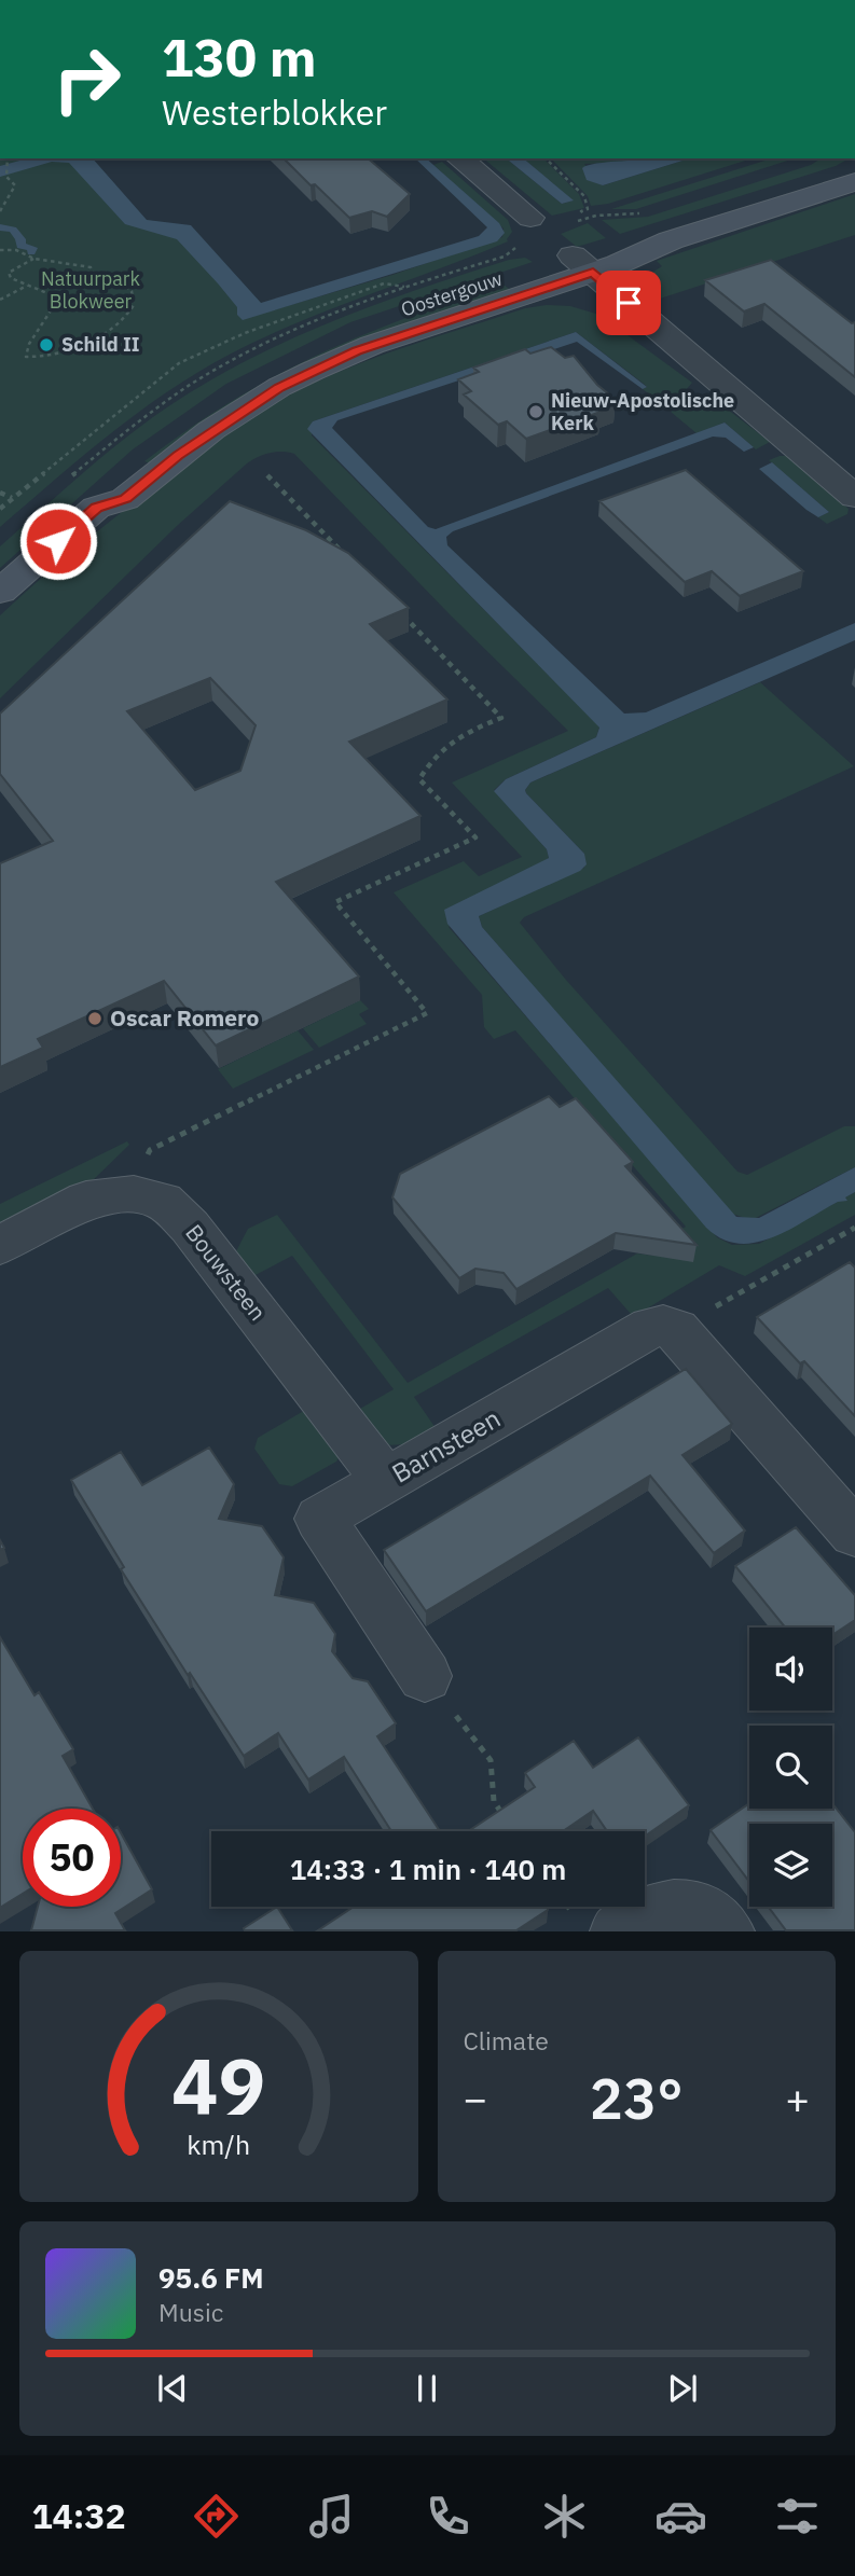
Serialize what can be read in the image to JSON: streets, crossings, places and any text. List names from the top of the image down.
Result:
{
  "streets": {
    "main road": ["Oostergouw"],
    "street": ["Bouwsteen", "Barnsteen"]
  },
  "crossings": [
    ["Bouwsteen", "Barnsteen"]
  ],
  "parks": ["Natuurpark Blokweer"],
  "places": ["Schild II", "Nieuw-Apostolische Kerk", "Oscar Romero"],
  "page": {
    "turn": ["130 m", "Westerblokker"],
    "limit": "50",
    "trip": "14:33 · 1 min · 140 m",
    "tile": "Climate",
    "heat": ["−", "23°", "+"],
    "song": ["95.6 FM", "Music"],
    "tabs": "14:32",
    "gauge": ["49", "km/h"]
  }
}
